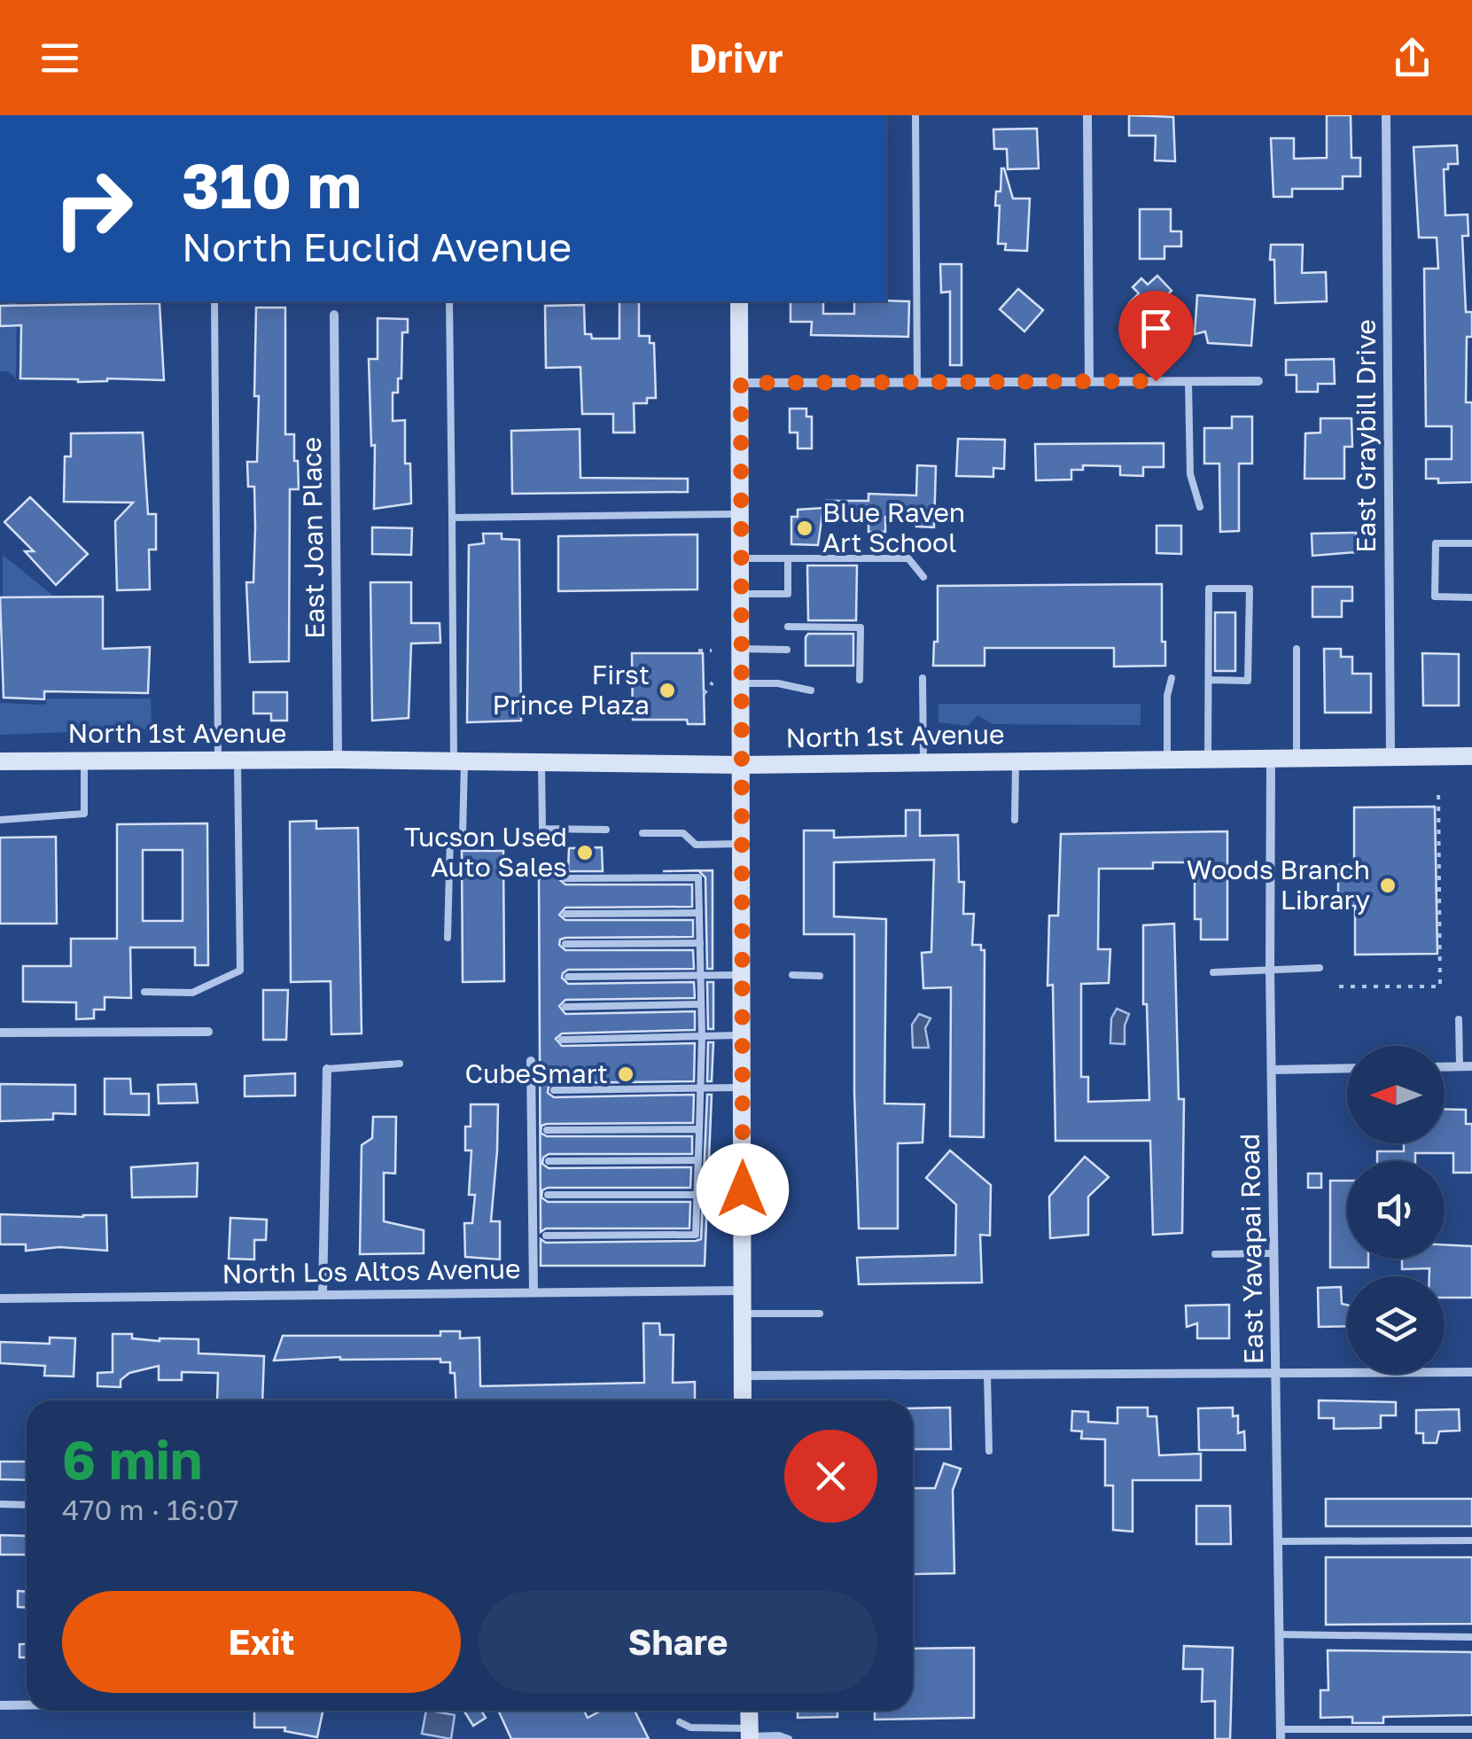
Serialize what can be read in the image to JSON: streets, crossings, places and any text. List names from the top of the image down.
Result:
{
  "streets": {
    "main road": ["North 1st Avenue"],
    "street": [
      "East Graybill Drive",
      "East Joan Place",
      "East Yavapai Road",
      "North Los Altos Avenue"
    ]
  },
  "crossings": [
    ["East Graybill Drive", "North 1st Avenue"],
    ["East Joan Place", "North 1st Avenue"],
    ["North 1st Avenue", "East Yavapai Road"]
  ],
  "places": [
    "Blue Raven Art School",
    "First Prince Plaza",
    "Tucson Used Auto Sales",
    "Woods Branch Library",
    "CubeSmart"
  ],
  "north": "left",
  "page": {
    "header": "Drivr",
    "turn": ["310 m", "North Euclid Avenue"],
    "heading": ["6 min", "470 m · 16:07"],
    "buttons": ["Exit", "Share"]
  }
}
